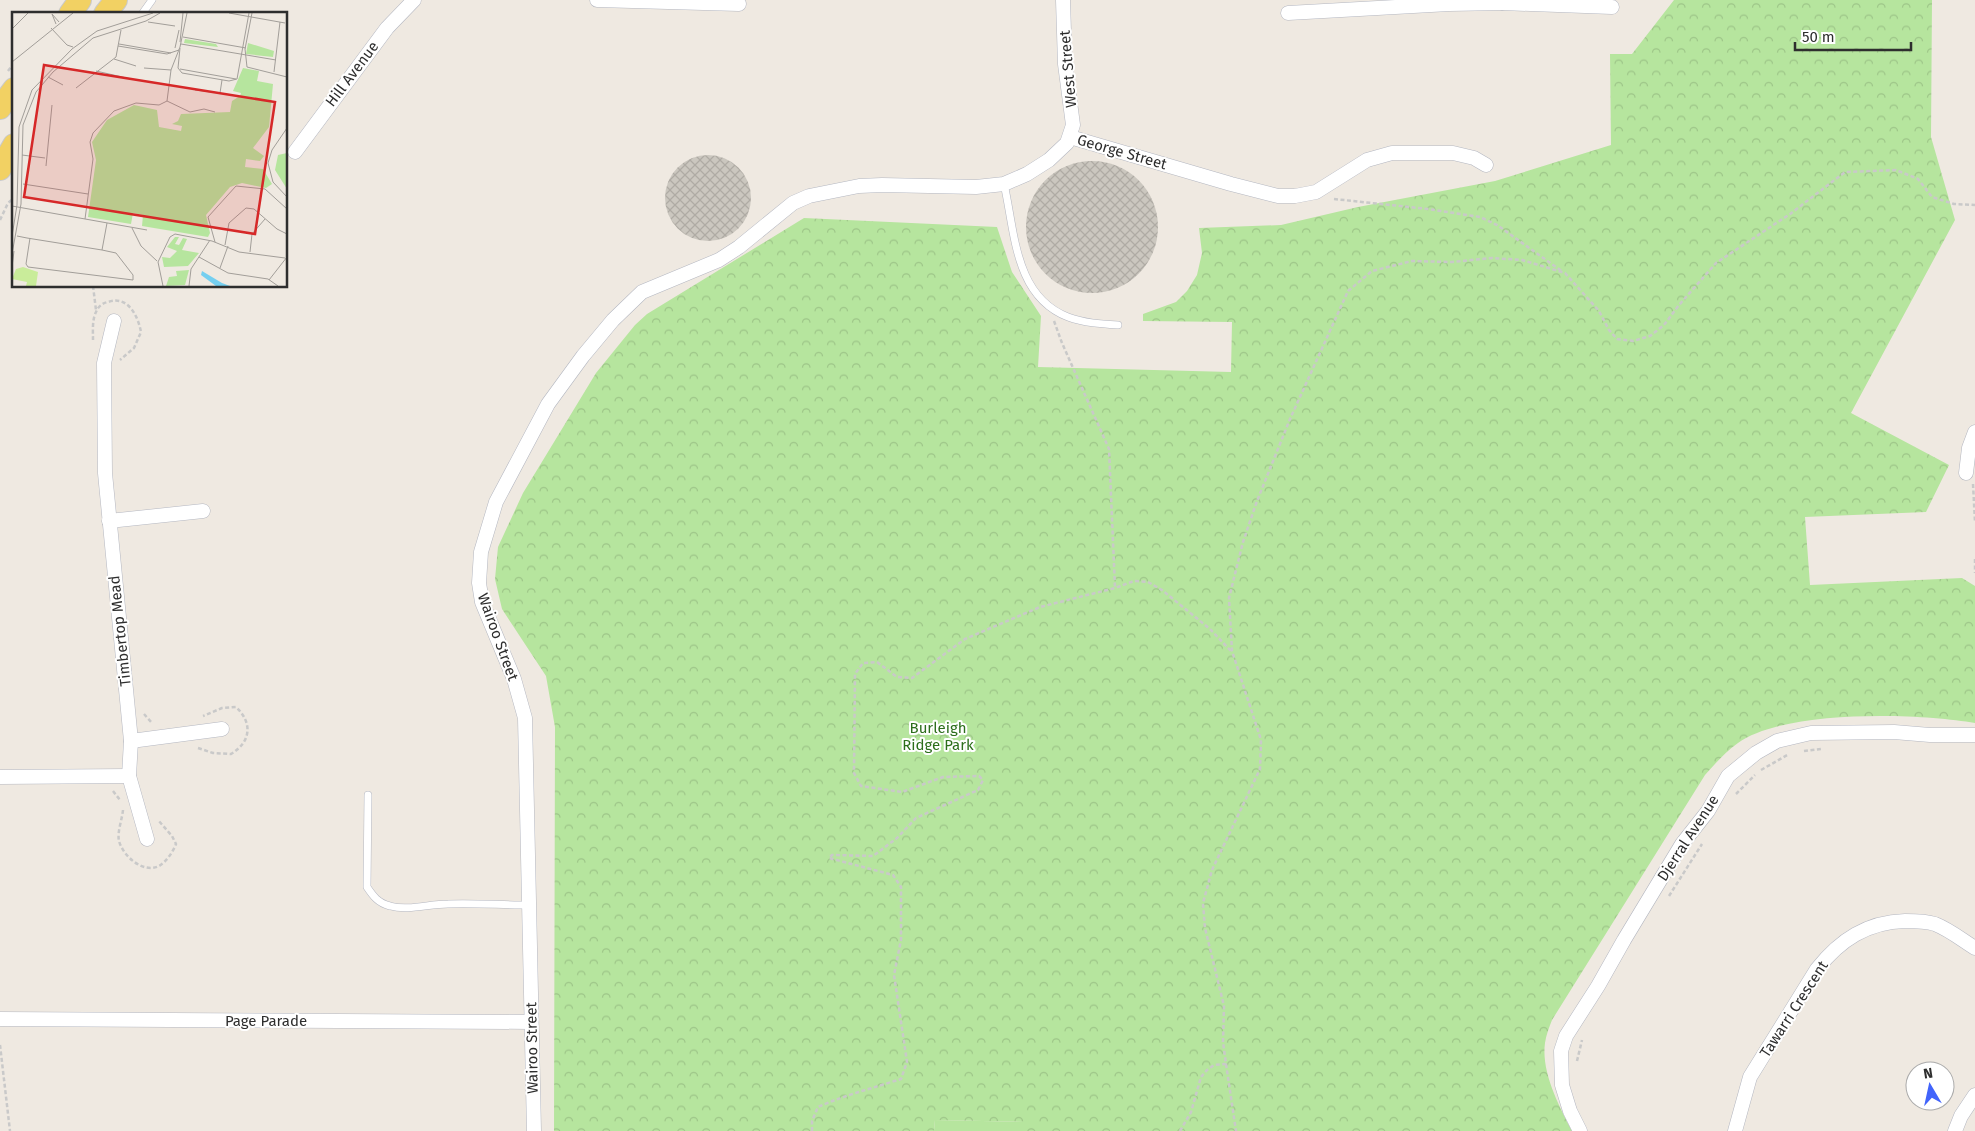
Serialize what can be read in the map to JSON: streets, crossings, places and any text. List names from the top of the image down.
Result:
{
  "streets": {
    "street": [
      "West Street",
      "Hill Avenue",
      "George Street",
      "Timbertop Mead",
      "Wairoo Street",
      "Djerral Avenue",
      "Tawarri Crescent",
      "Page Parade"
    ]
  },
  "crossings": [
    ["West Street", "George Street"],
    ["George Street", "Wairoo Street"],
    ["Wairoo Street", "Page Parade"]
  ],
  "parks": ["Burleigh Ridge Park"],
  "scale_bar": "50 m",
  "north": "top"
}
